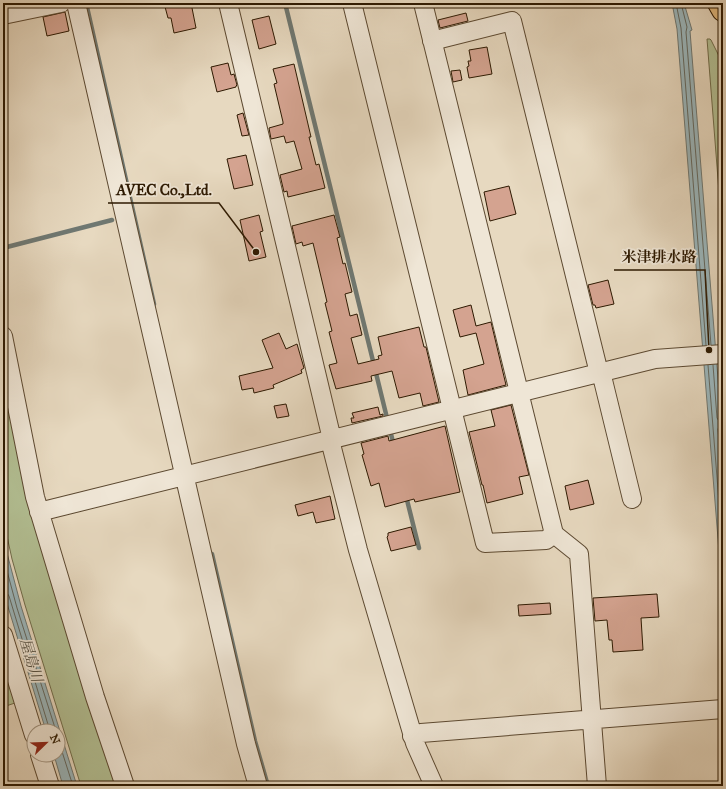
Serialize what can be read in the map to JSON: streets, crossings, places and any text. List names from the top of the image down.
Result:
{
  "water": ["屋島川"],
  "places": ["AVEC Co.,Ltd.", "米津排水路"],
  "north": "top right"
}
